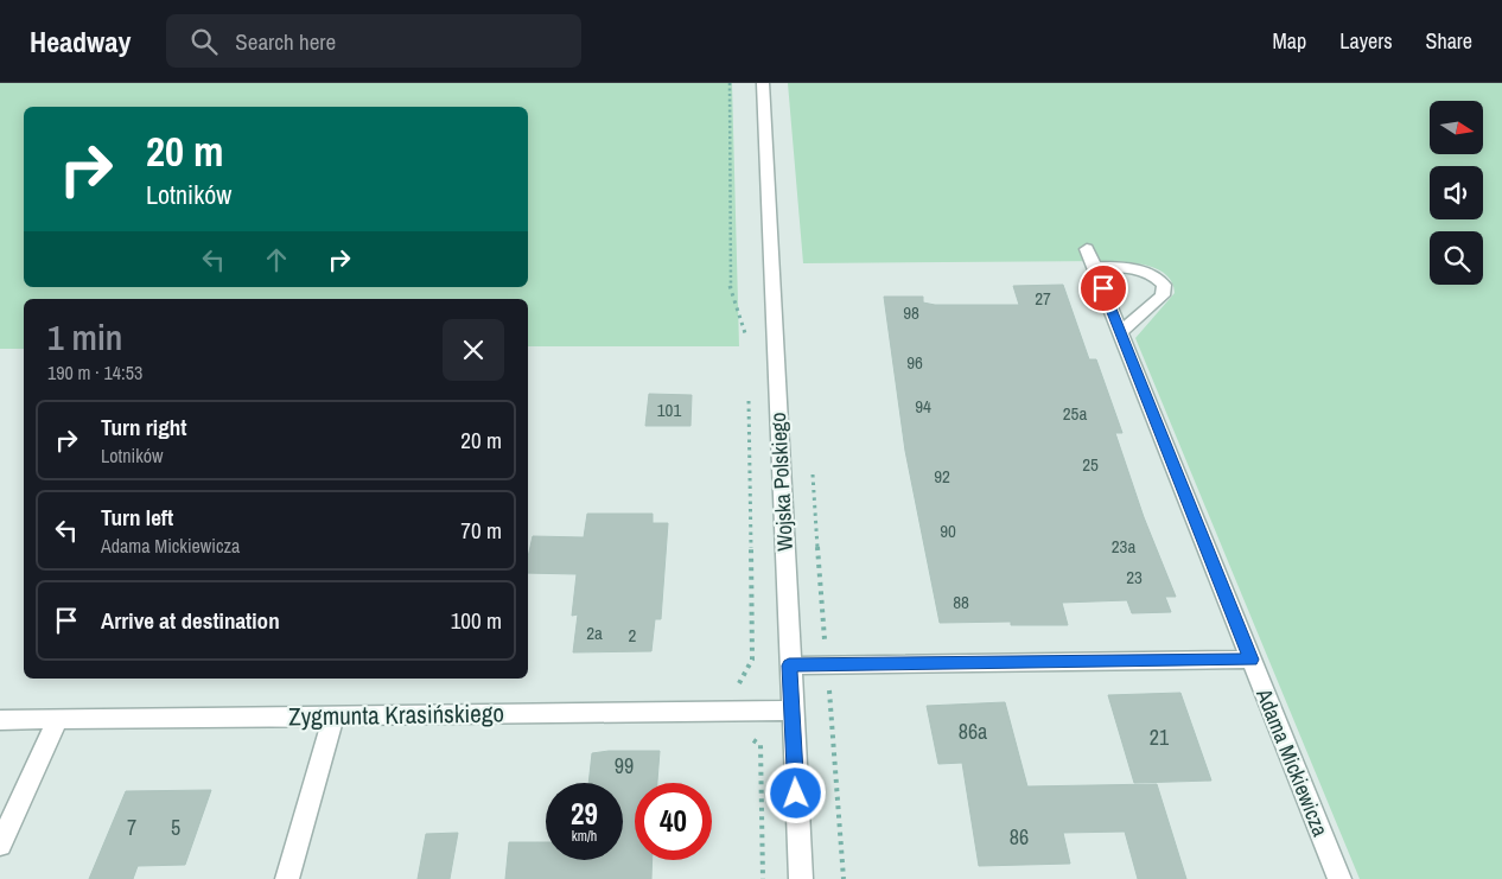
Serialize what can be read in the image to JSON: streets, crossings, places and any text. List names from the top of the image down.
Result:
{
  "streets": {
    "street": ["Wojska Polskiego", "Zygmunta Krasińskiego", "Adama Mickiewicza"]
  },
  "crossings": [
    ["Wojska Polskiego", "Zygmunta Krasińskiego"]
  ],
  "house_numbers": [
    "27",
    "98",
    "96",
    "94",
    "101",
    "25a",
    "25",
    "92",
    "90",
    "23a",
    "23",
    "88",
    "2a",
    "2",
    "86a",
    "21",
    "99",
    "7",
    "5",
    "86"
  ],
  "north": "right",
  "page": {
    "header": "Headway",
    "search": "Search here",
    "nav": ["Map", "Layers", "Share"],
    "turn": ["20 m", "Lotników"],
    "heading": ["1 min", "190 m · 14:53"],
    "list": [
      {
        "name": "Turn right",
        "note": "Lotników",
        "value": "20 m"
      },
      {
        "name": "Turn left",
        "note": "Adama Mickiewicza",
        "value": "70 m"
      },
      {
        "name": "Arrive at destination",
        "value": "100 m"
      }
    ],
    "speed": "29 km/h",
    "limit": "40"
  }
}
